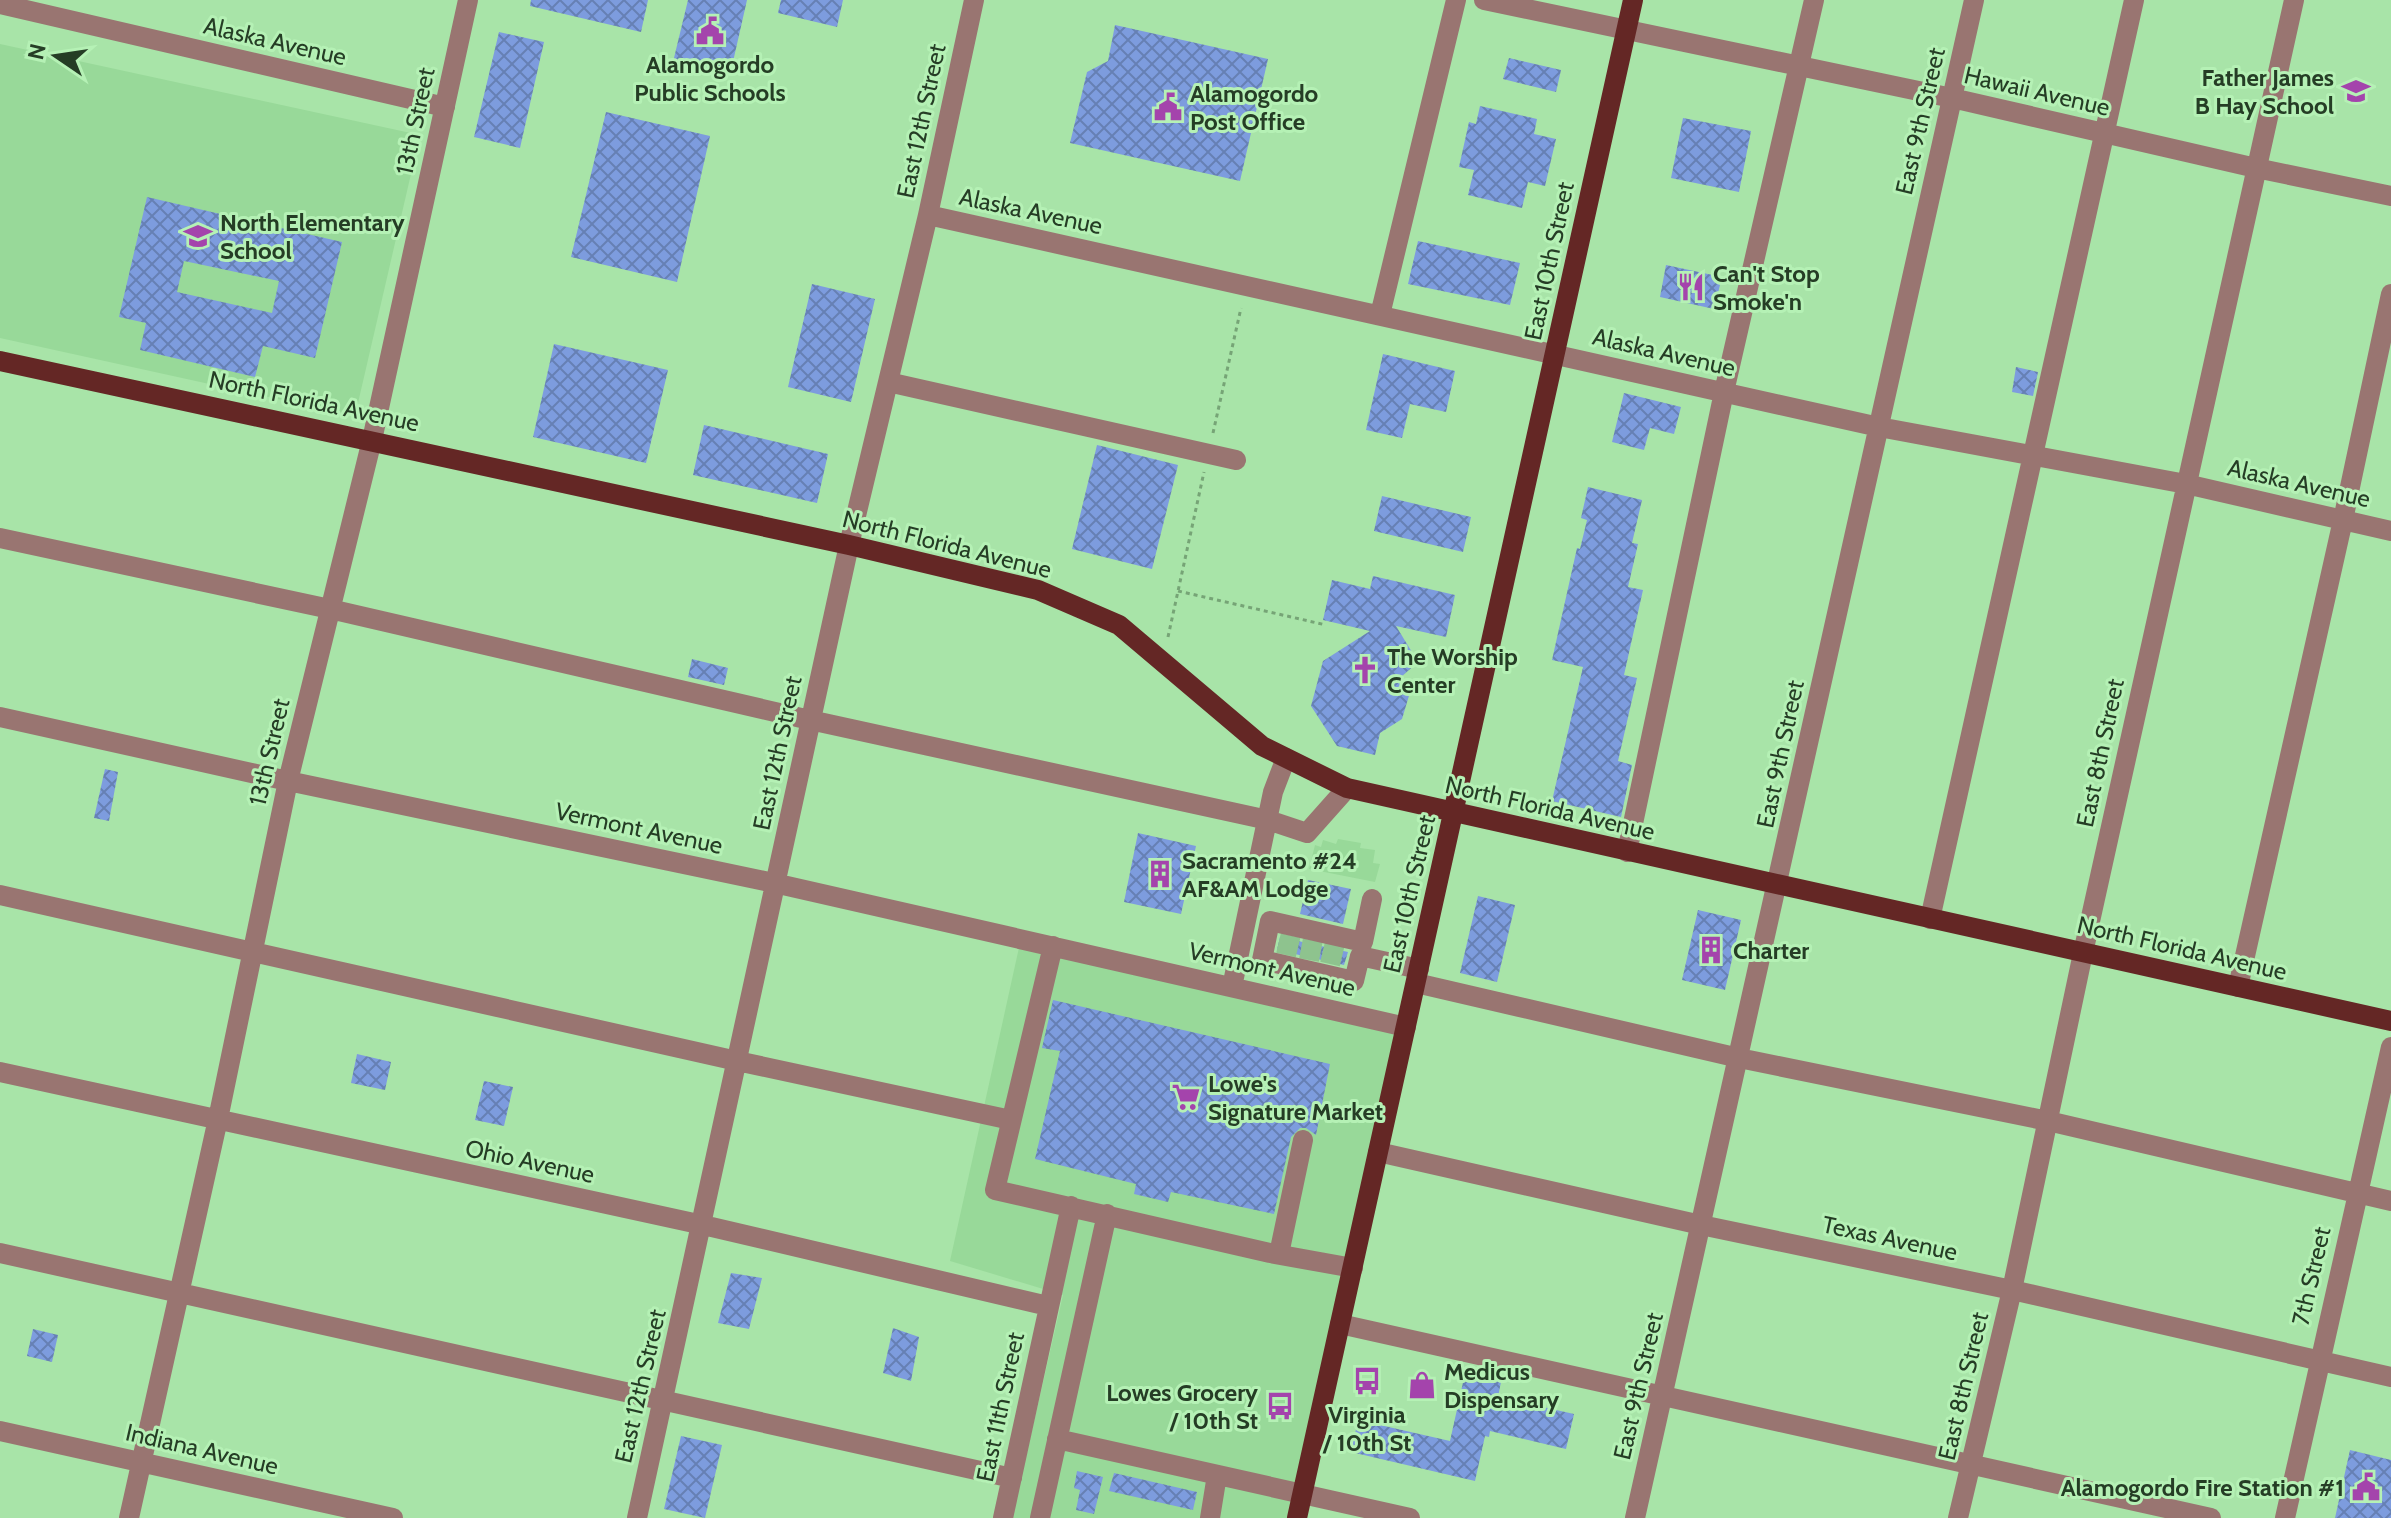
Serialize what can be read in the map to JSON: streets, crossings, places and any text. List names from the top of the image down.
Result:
{
  "streets": {
    "main road": ["East 10th Street", "North Florida Avenue"],
    "street": [
      "Alaska Avenue",
      "Hawaii Avenue",
      "13th Street",
      "East 12th Street",
      "East 9th Street",
      "East 8th Street",
      "Vermont Avenue",
      "Ohio Avenue",
      "Texas Avenue",
      "7th Street",
      "East 11th Street",
      "Indiana Avenue"
    ]
  },
  "crossings": [
    ["Alaska Avenue", "13th Street"],
    ["Alaska Avenue", "East 12th Street"],
    ["Alaska Avenue", "East 9th Street"],
    ["Alaska Avenue", "East 10th Street"],
    ["Alaska Avenue", "East 8th Street"],
    ["Hawaii Avenue", "East 9th Street"],
    ["Hawaii Avenue", "East 10th Street"],
    ["Hawaii Avenue", "East 8th Street"],
    ["13th Street", "North Florida Avenue"],
    ["13th Street", "Vermont Avenue"],
    ["13th Street", "Ohio Avenue"],
    ["13th Street", "Indiana Avenue"],
    ["East 12th Street", "North Florida Avenue"],
    ["East 12th Street", "Vermont Avenue"],
    ["East 12th Street", "Ohio Avenue"],
    ["East 9th Street", "North Florida Avenue"],
    ["East 9th Street", "Texas Avenue"],
    ["East 10th Street", "North Florida Avenue"],
    ["East 10th Street", "Vermont Avenue"],
    ["East 10th Street", "Texas Avenue"],
    ["North Florida Avenue", "East 8th Street"],
    ["East 8th Street", "Texas Avenue"],
    ["Ohio Avenue", "East 11th Street"],
    ["Texas Avenue", "7th Street"]
  ],
  "places": {
    "public building": ["Alamogordo Public Schools", "Alamogordo Post Office", "Alamogordo Fire Station #1"],
    "school or university": ["Father James B Hay School", "North Elementary School"],
    "restaurant": ["Can't Stop Smoke'n"],
    "church": ["The Worship Center"],
    "building": ["Sacramento #24 AF&AM Lodge", "Charter"],
    "supermarket": ["Lowe's Signature Market"],
    "bus stop": ["Virginia / 10th St", "Lowes Grocery / 10th St"],
    "shop": ["Medicus Dispensary"]
  },
  "north": "left"
}
